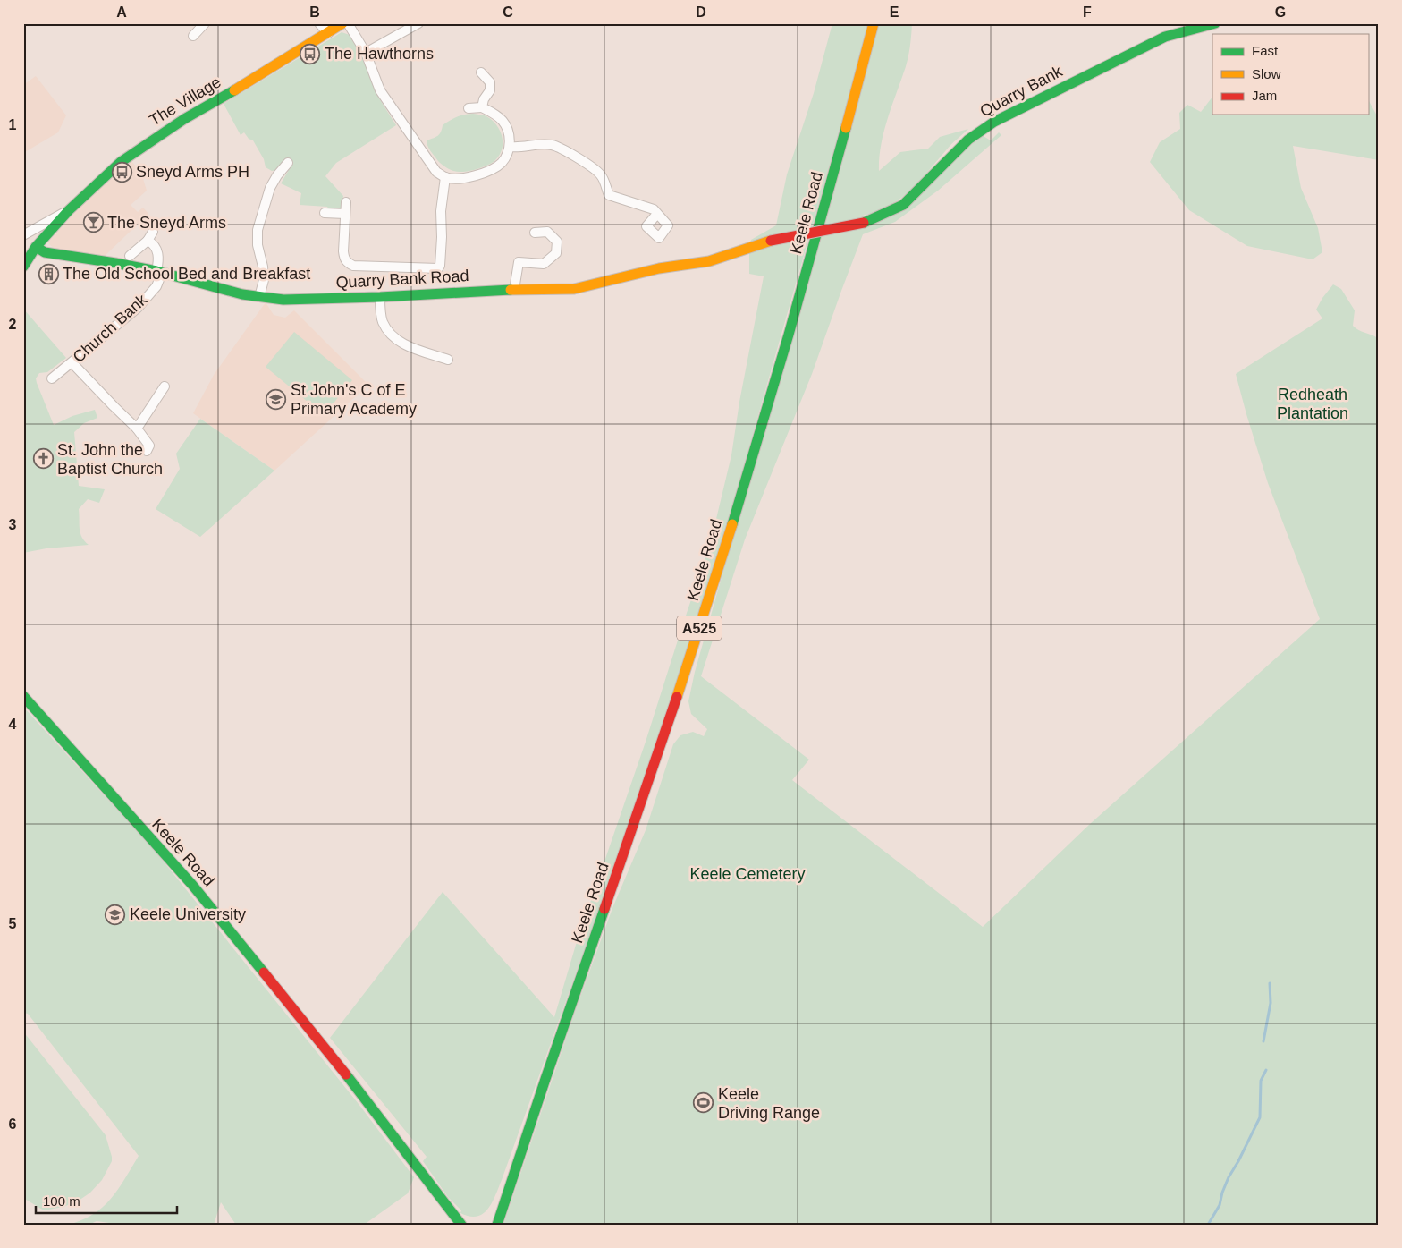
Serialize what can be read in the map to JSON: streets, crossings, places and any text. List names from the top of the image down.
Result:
{
  "streets": {
    "street": [
      "Quarry Bank",
      "The Village",
      "Keele Road",
      "Quarry Bank Road",
      "Church Bank",
      "A525"
    ]
  },
  "crossings": [
    ["Quarry Bank", "Quarry Bank Road"],
    ["The Village", "Quarry Bank Road"],
    ["Quarry Bank Road", "Church Bank"]
  ],
  "parks": ["Redheath Plantation", "Keele Cemetery"],
  "places": {
    "bus stop": ["The Hawthorns", "Sneyd Arms PH"],
    "bar": ["The Sneyd Arms"],
    "building": ["The Old School Bed and Breakfast"],
    "school or university": ["St John's C of E Primary Academy", "Keele University"],
    "church": ["St. John the Baptist Church"],
    "sports": ["Keele Driving Range"]
  },
  "legend": ["Fast", "Slow", "Jam"],
  "scale_bar": "100 m",
  "grid": {
    "columns": [
      "A",
      "B",
      "C",
      "D",
      "E",
      "F",
      "G"
    ],
    "rows": [
      "1",
      "2",
      "3",
      "4",
      "5",
      "6"
    ]
  }
}
